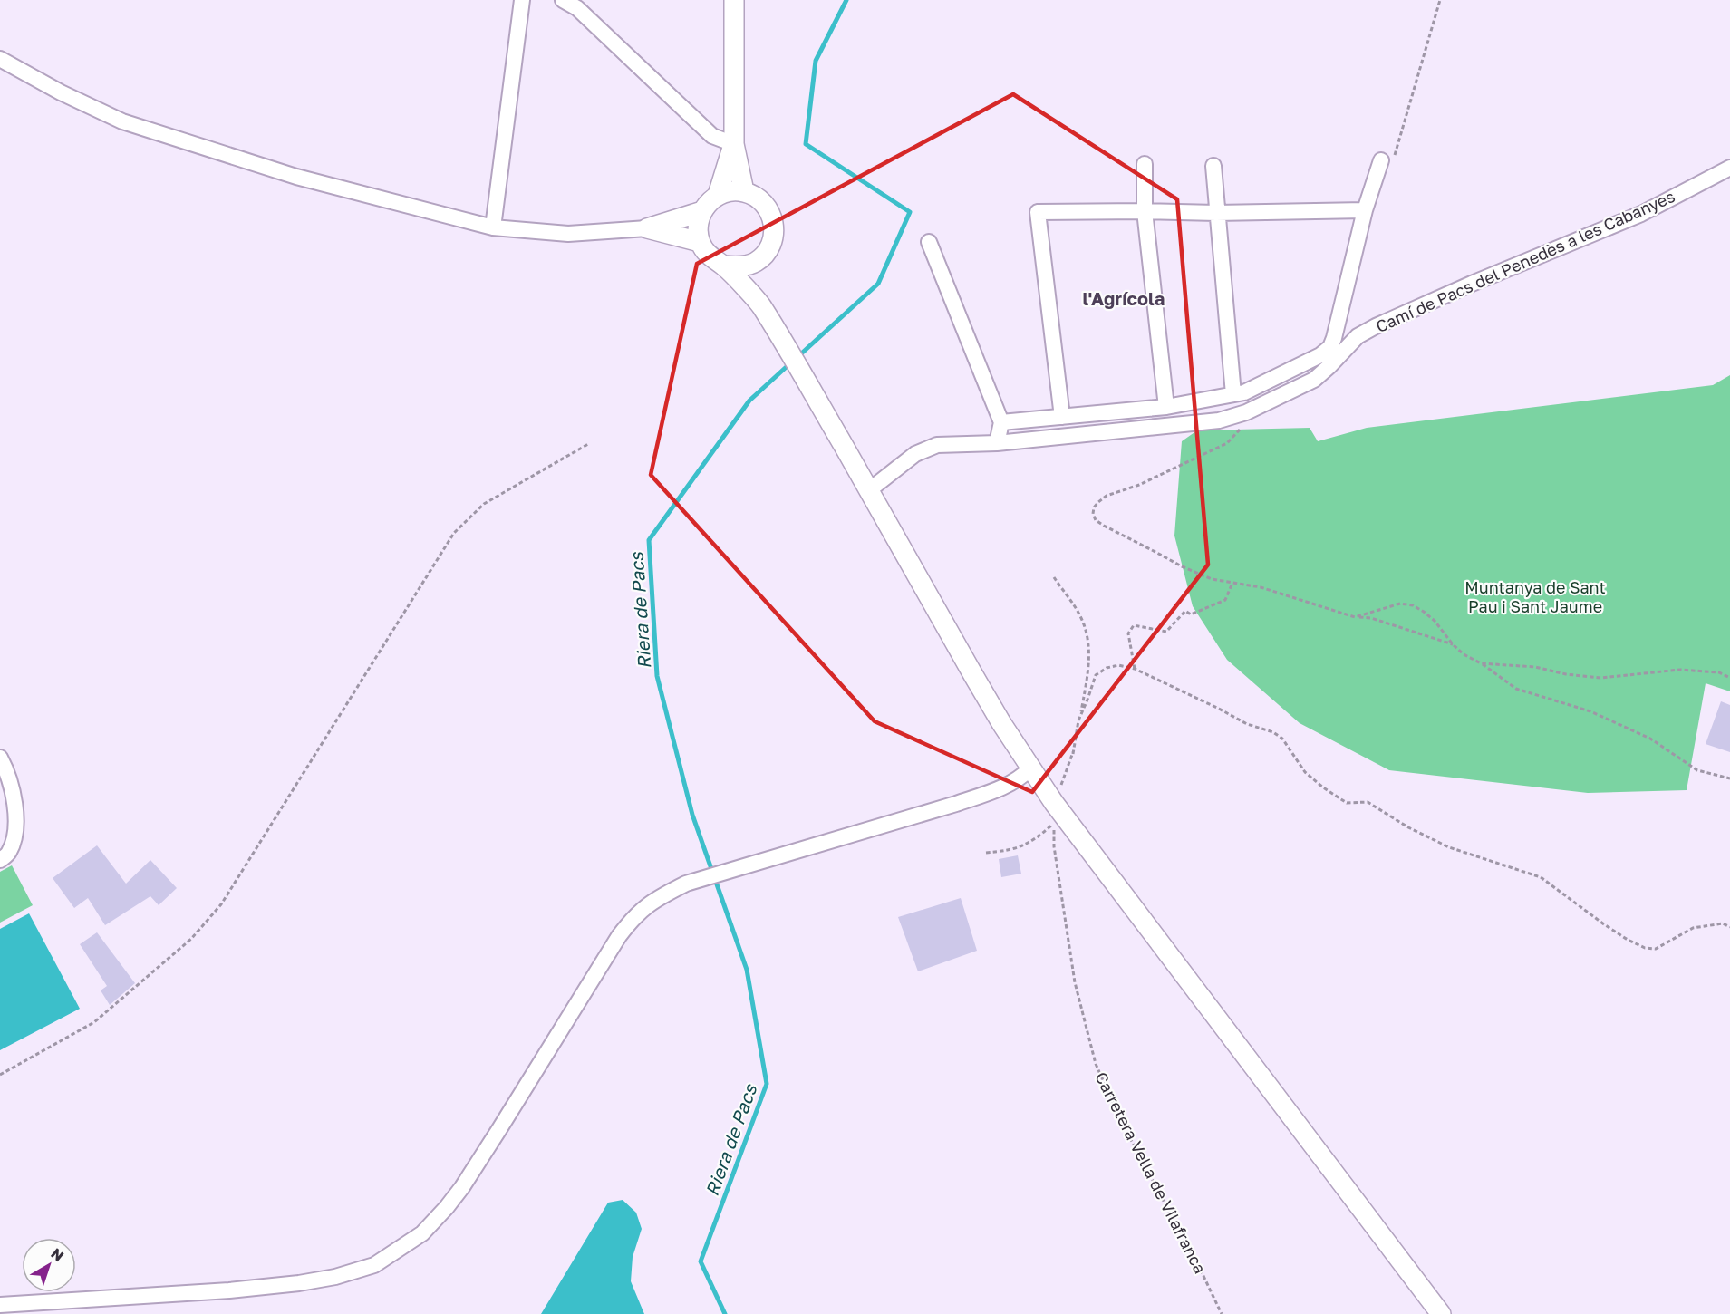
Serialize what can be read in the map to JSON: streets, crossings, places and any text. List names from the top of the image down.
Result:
{
  "streets": {
    "street": ["Camí de Pacs del Penedès a les Cabanyes"],
    "path": ["Carretera Vella de Vilafranca"]
  },
  "districts": ["l'Agrícola"],
  "water": ["Riera de Pacs"],
  "parks": ["Muntanya de Sant Pau i Sant Jaume"],
  "north": "top right"
}
